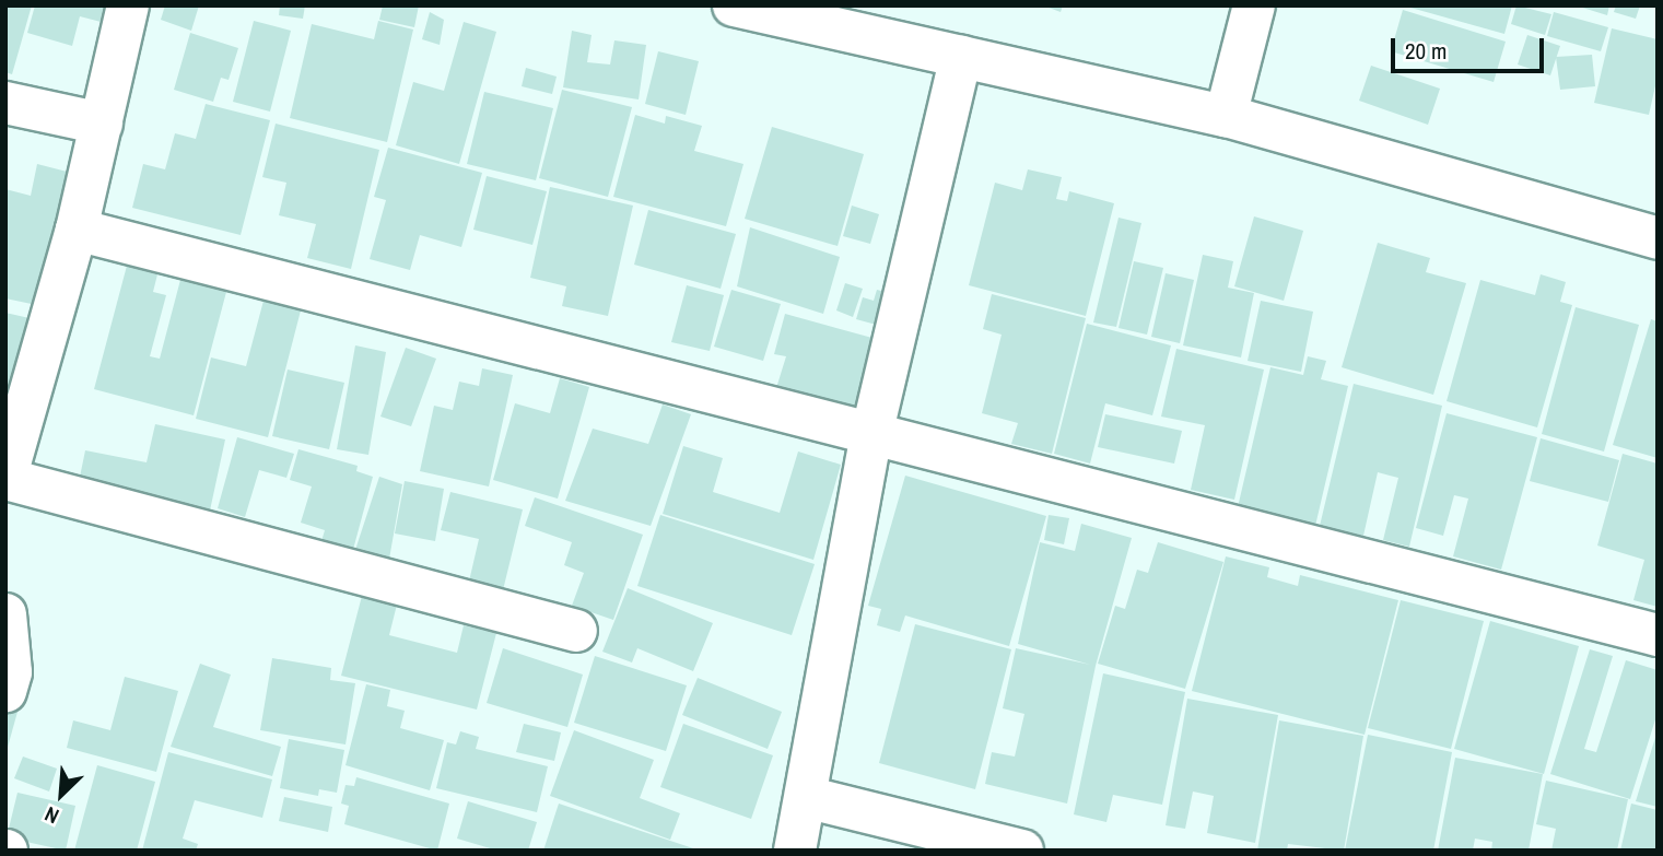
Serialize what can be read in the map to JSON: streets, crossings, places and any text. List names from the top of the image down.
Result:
{
  "scale_bar": "20 m",
  "north": "bottom left"
}
